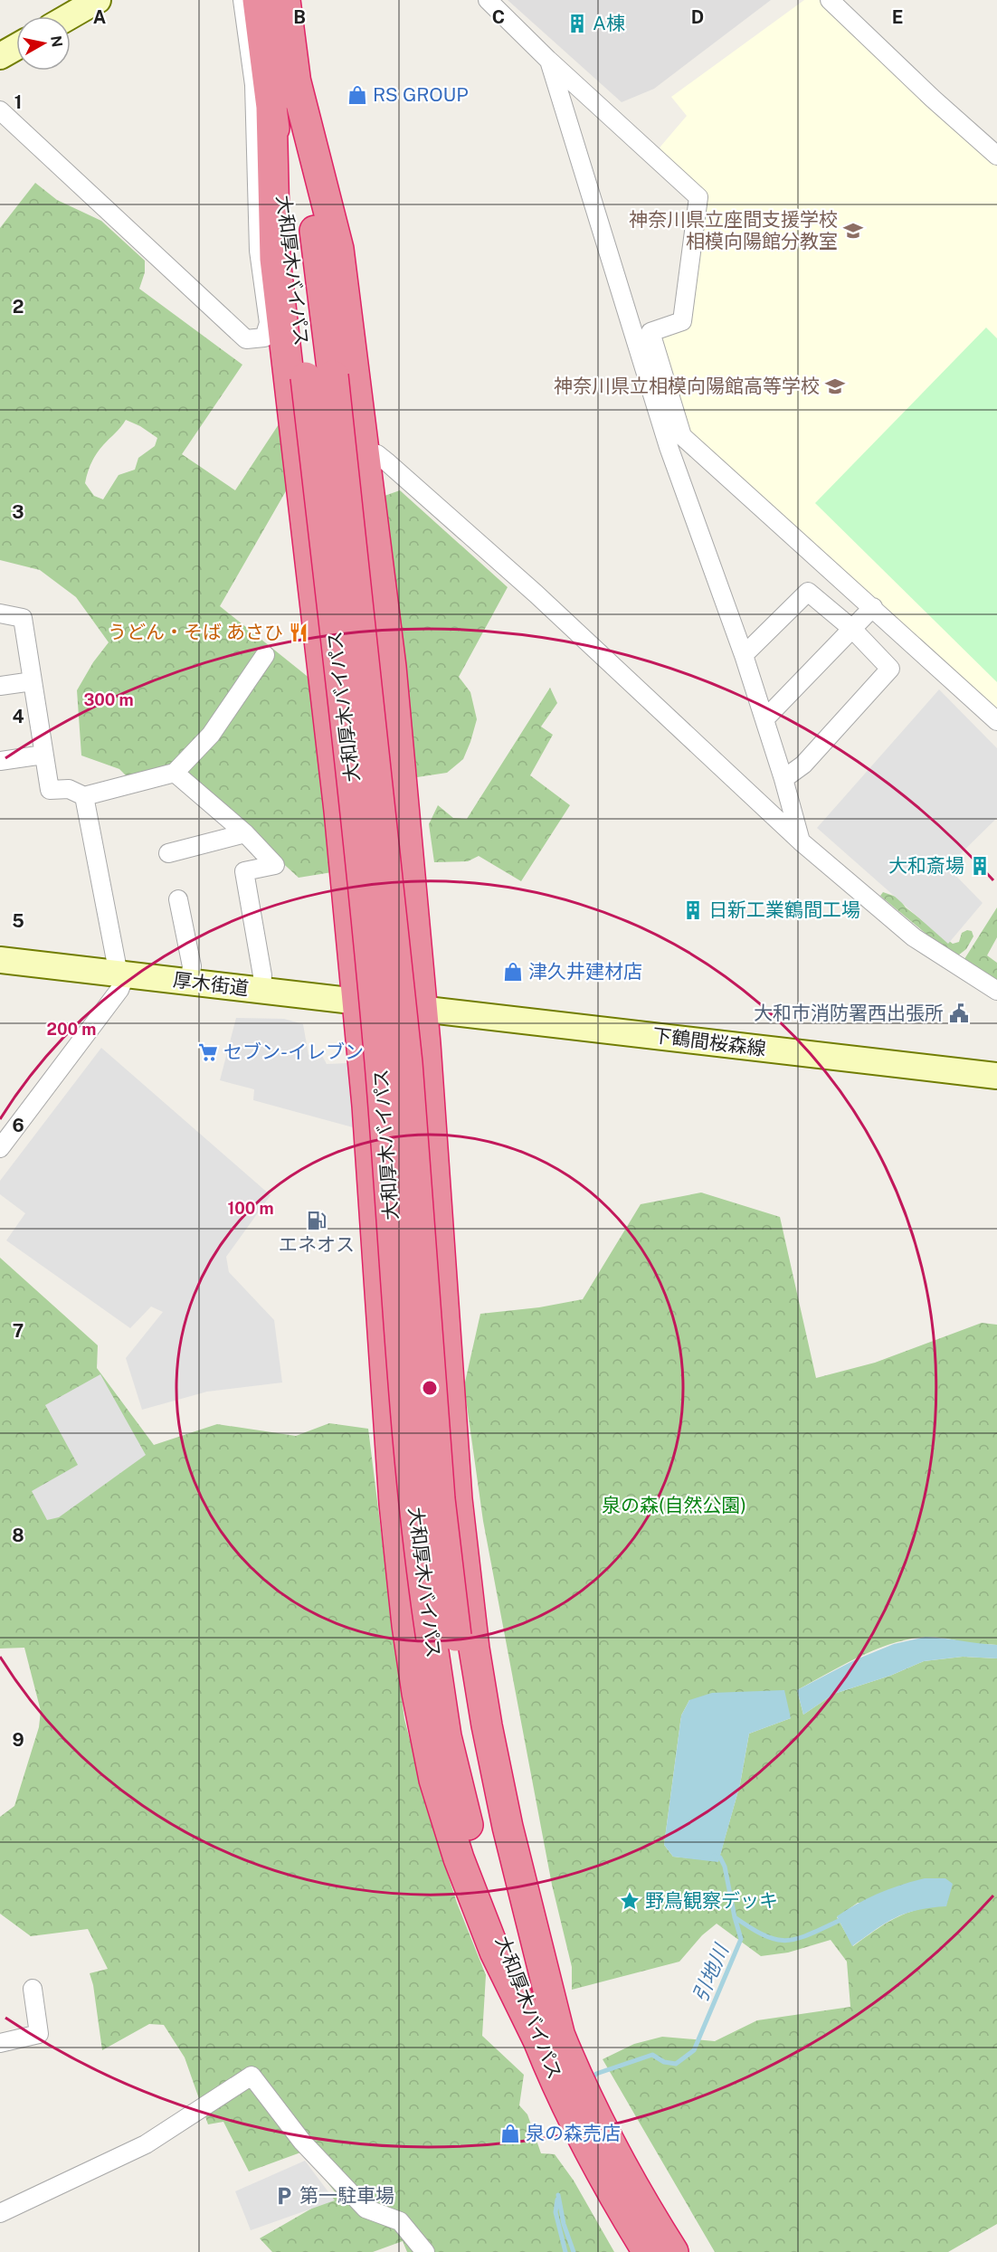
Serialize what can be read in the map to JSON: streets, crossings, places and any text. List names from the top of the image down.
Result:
{
  "streets": {
    "highway": ["大和厚木バイパス"],
    "street": ["厚木街道", "下鶴間桜森線"]
  },
  "crossings": [
    ["厚木街道", "下鶴間桜森線"]
  ],
  "water": ["引地川"],
  "parks": ["泉の森(自然公園)"],
  "places": {
    "building": ["A棟", "大和斎場", "日新工業鶴間工場"],
    "shop": ["RS GROUP", "津久井建材店", "泉の森売店"],
    "school or university": ["神奈川県立座間支援学校 相模向陽館分教室", "神奈川県立相模向陽館高等学校"],
    "restaurant": ["うどん・そば あさひ"],
    "public building": ["大和市消防署西出張所"],
    "supermarket": ["セブン-イレブン"],
    "fuel station": ["エネオス"],
    "place": ["野鳥観察デッキ"],
    "parking": ["第一駐車場"]
  },
  "north": "right",
  "grid": {
    "columns": [
      "A",
      "B",
      "C",
      "D",
      "E"
    ],
    "rows": [
      "1",
      "2",
      "3",
      "4",
      "5",
      "6",
      "7",
      "8",
      "9"
    ]
  },
  "rings": ["300 m", "200 m", "100 m"]
}
